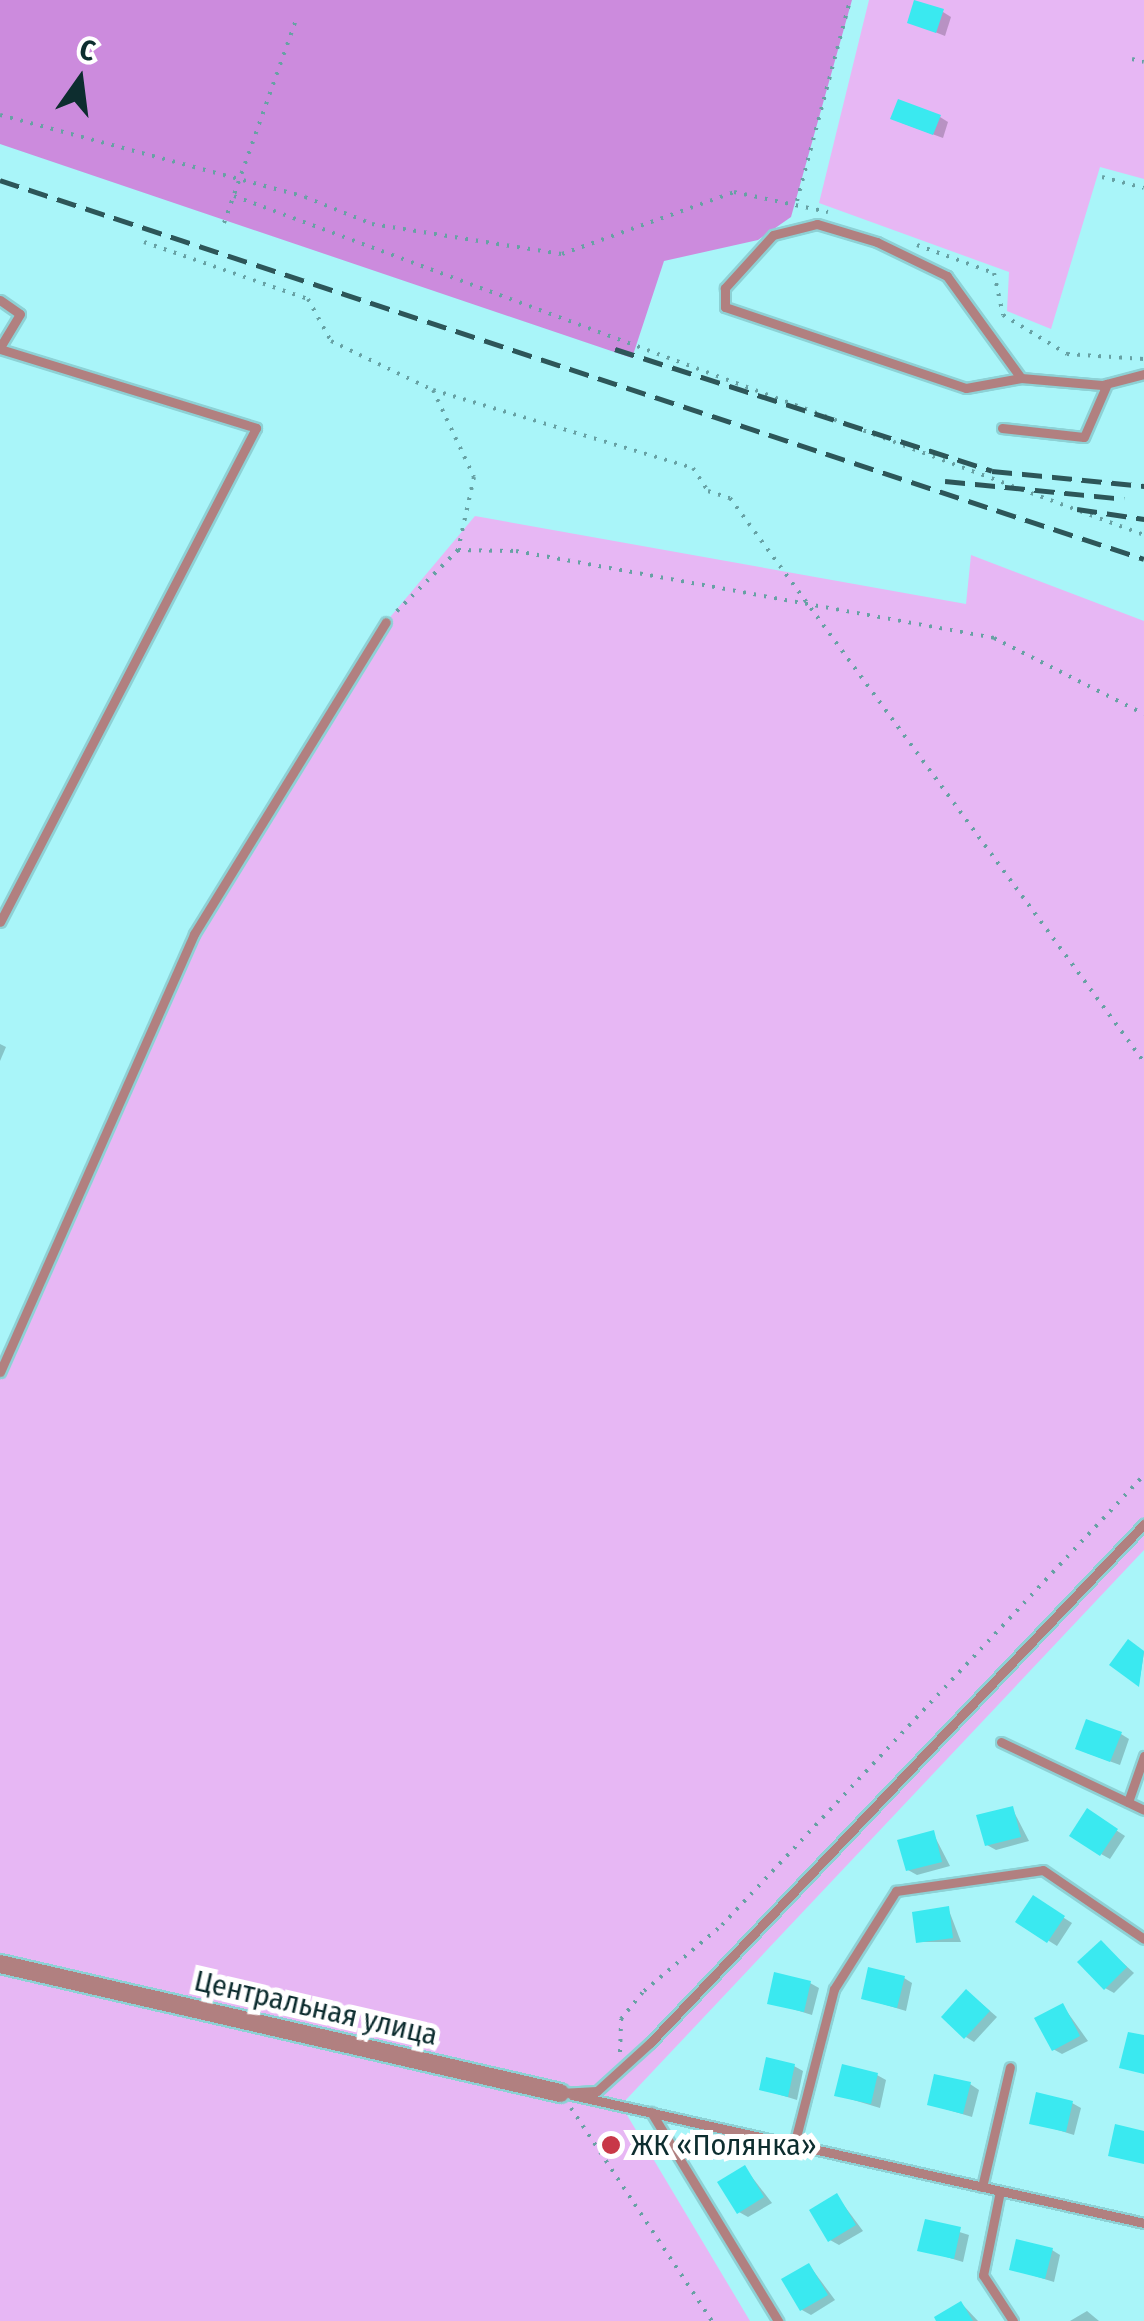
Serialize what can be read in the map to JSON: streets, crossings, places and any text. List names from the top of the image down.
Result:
{
  "streets": {
    "street": ["Центральная улица"]
  },
  "places": ["ЖК «Полянка»"],
  "north": "top"
}
